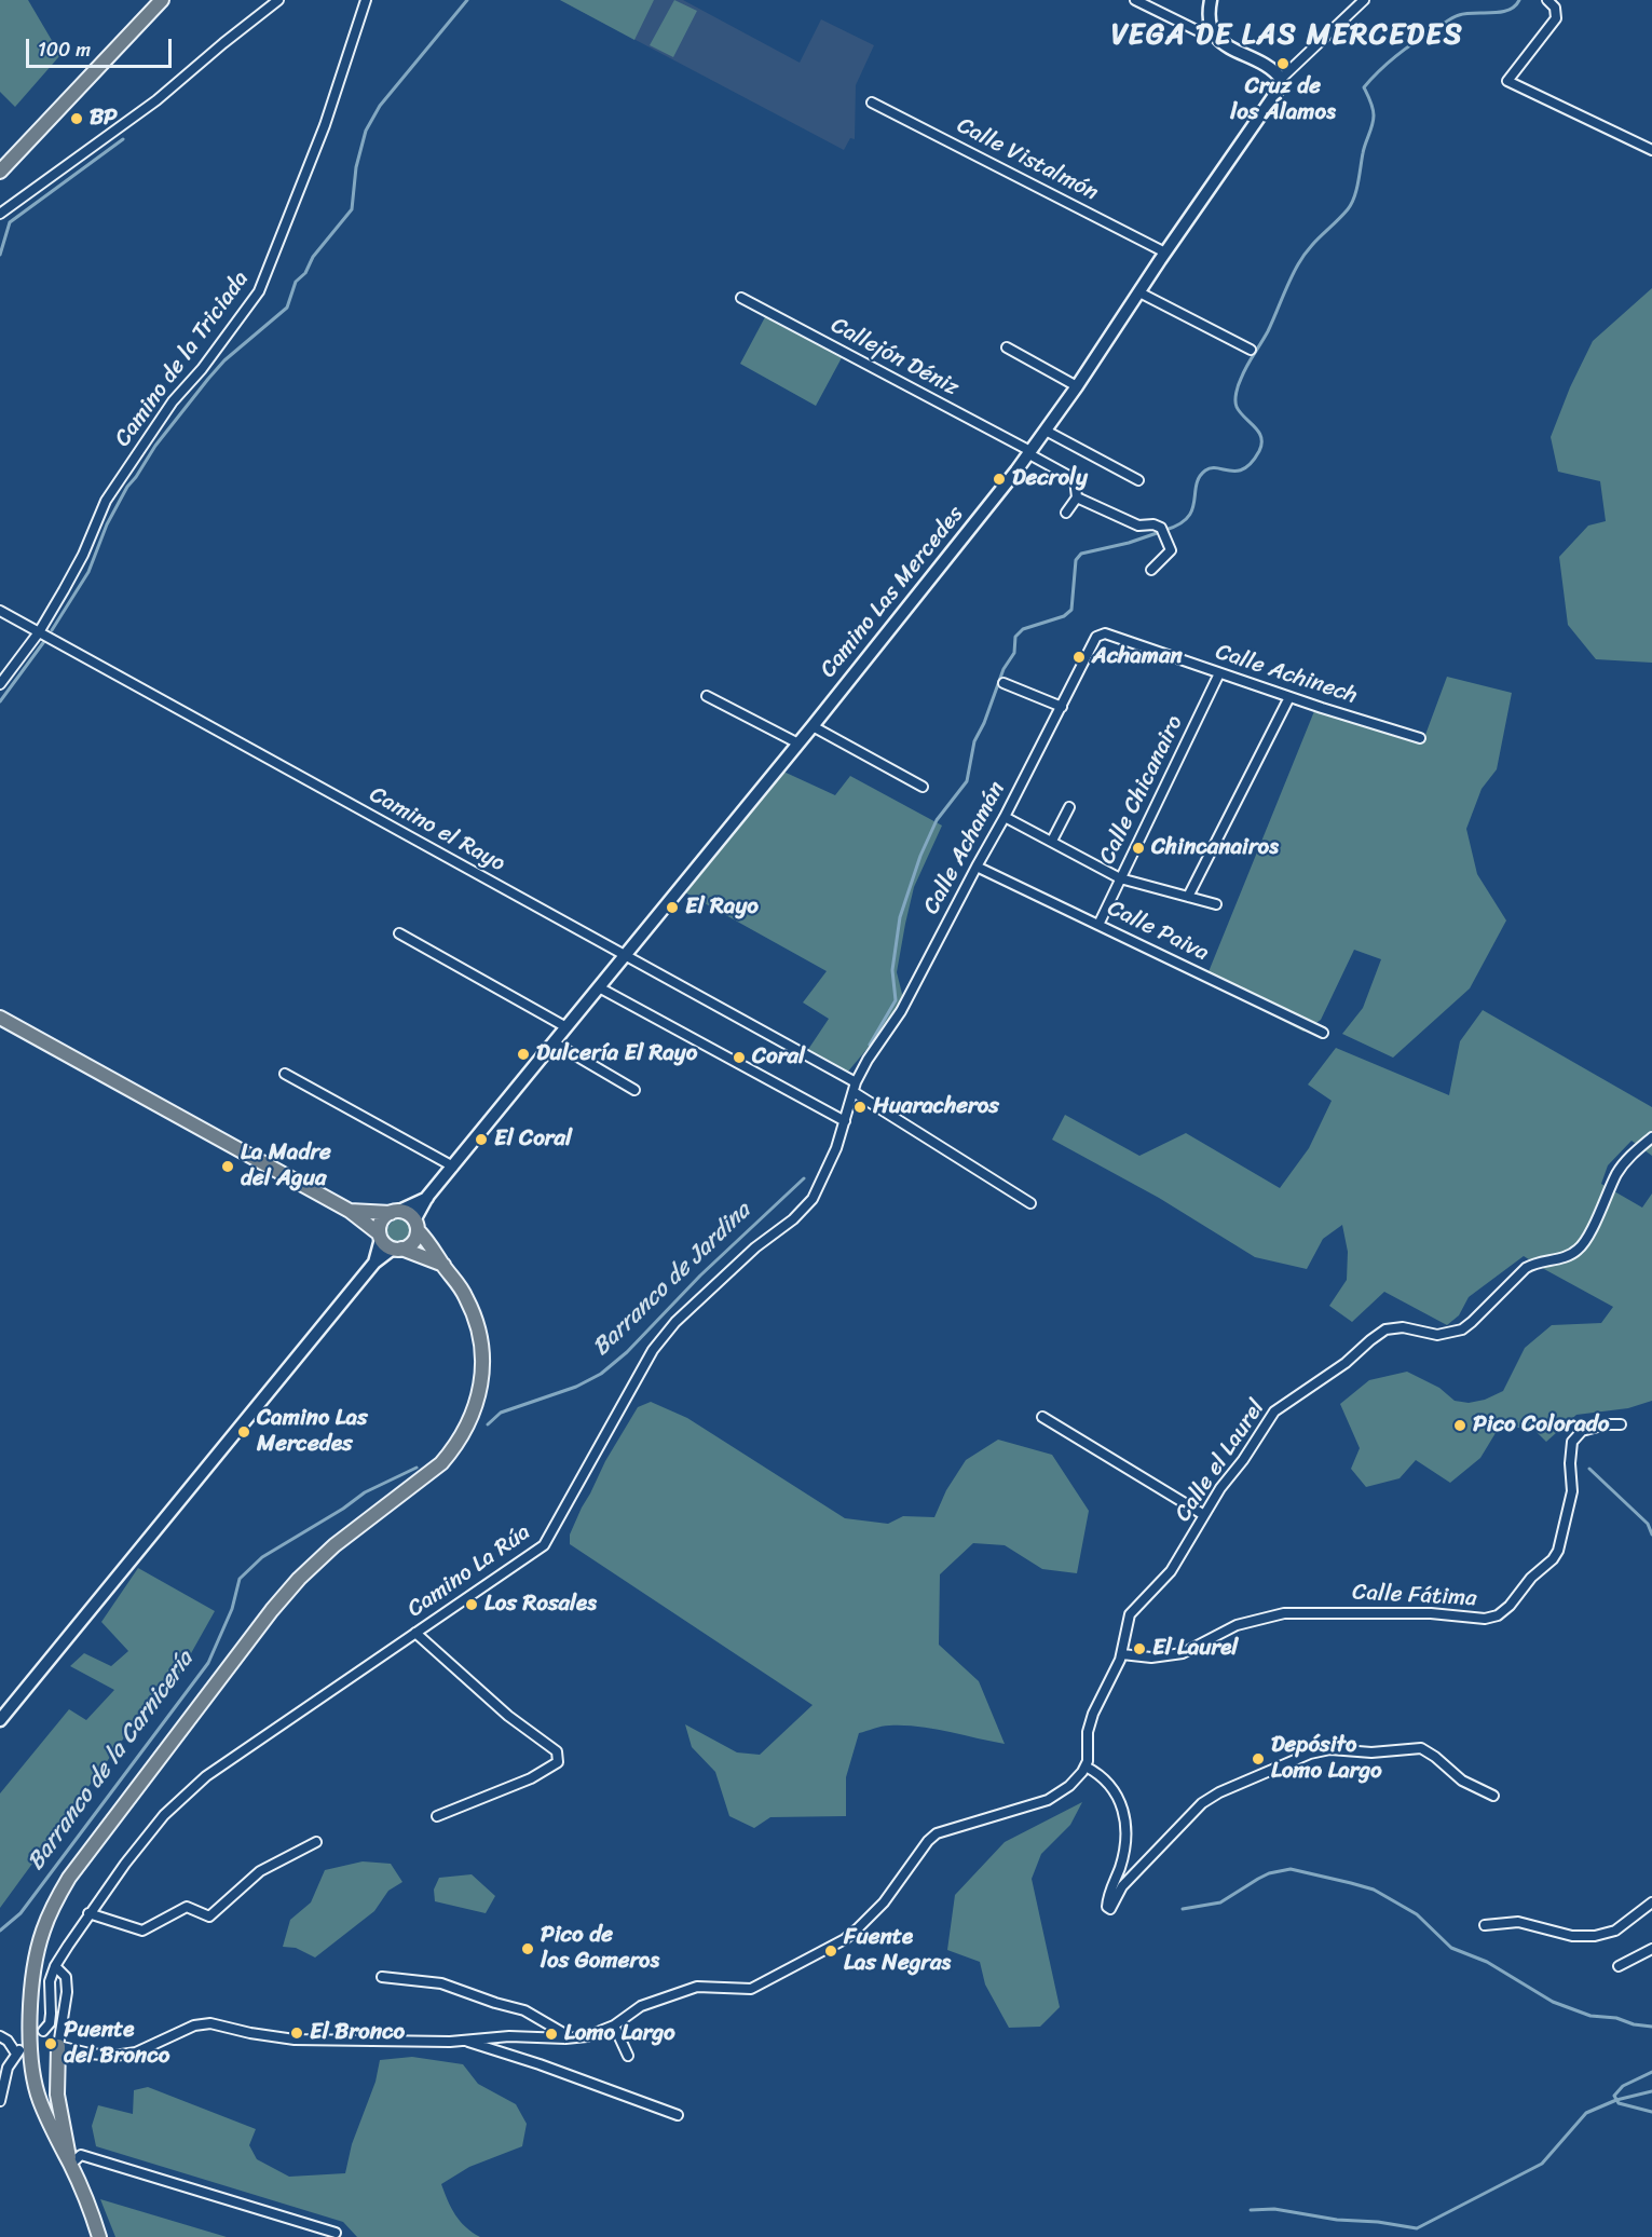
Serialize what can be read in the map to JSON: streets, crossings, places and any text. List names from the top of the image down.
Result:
{
  "streets": {
    "main road": ["Camino Las Mercedes"],
    "street": [
      "Calle Vistalmón",
      "Callejón Déniz",
      "Camino de la Triciada",
      "Calle Achinech",
      "Calle Chicanairo",
      "Camino el Rayo",
      "Calle Achamán",
      "Calle Paiva",
      "Calle el Laurel",
      "Camino La Rúa",
      "Calle Fátima"
    ]
  },
  "crossings": [
    ["Calle Vistalmón", "Camino Las Mercedes"],
    ["Callejón Déniz", "Camino Las Mercedes"],
    ["Camino de la Triciada", "Camino el Rayo"],
    ["Camino Las Mercedes", "Camino el Rayo"],
    ["Calle Achinech", "Calle Chicanairo"],
    ["Calle Achinech", "Calle Achamán"],
    ["Calle Chicanairo", "Calle Paiva"],
    ["Camino el Rayo", "Calle Achamán"],
    ["Camino el Rayo", "Camino La Rúa"],
    ["Calle Achamán", "Calle Paiva"],
    ["Calle Achamán", "Camino La Rúa"],
    ["Calle el Laurel", "Calle Fátima"]
  ],
  "districts": ["VEGA DE LAS MERCEDES"],
  "water": ["Barranco de Jardina", "Barranco de la Carnicería"],
  "places": [
    "Cruz de los Álamos",
    "BP",
    "Decroly",
    "Achaman",
    "Chincanairos",
    "El Rayo",
    "Dulcería El Rayo",
    "Coral",
    "Huaracheros",
    "El Coral",
    "La Madre del Agua",
    "Pico Colorado",
    "Camino Las Mercedes",
    "Los Rosales",
    "El Laurel",
    "Depósito Lomo Largo",
    "Pico de los Gomeros",
    "Fuente Las Negras",
    "El Bronco",
    "Lomo Largo",
    "Puente del Bronco"
  ],
  "scale_bar": "100 m"
}
